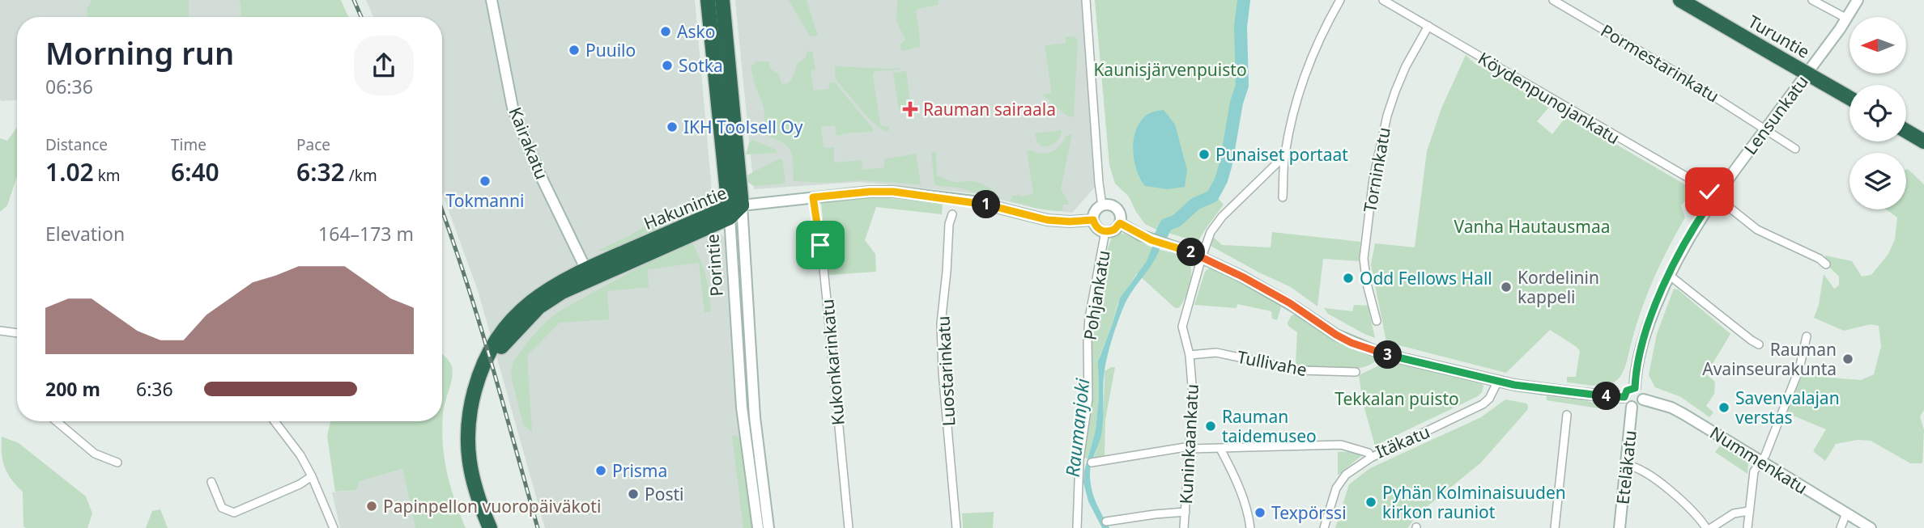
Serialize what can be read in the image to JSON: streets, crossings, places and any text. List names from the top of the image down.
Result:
{
  "streets": {
    "highway": ["Turuntie", "Hakunintie", "Porintie"],
    "main road": [
      "Lensunkatu",
      "Kairakatu",
      "Nummenkatu",
      "Eteläkatu"
    ],
    "street": [
      "Pormestarinkatu",
      "Köydenpunojankatu",
      "Torninkatu",
      "Pohjankatu",
      "Kukonkarinkatu",
      "Tullivahe",
      "Luostarinkatu",
      "Itäkatu",
      "Kuninkaankatu"
    ]
  },
  "crossings": [
    ["Pormestarinkatu", "Lensunkatu"],
    ["Köydenpunojankatu", "Lensunkatu"],
    ["Köydenpunojankatu", "Torninkatu"],
    ["Lensunkatu", "Nummenkatu"],
    ["Lensunkatu", "Eteläkatu"],
    ["Kairakatu", "Hakunintie"],
    ["Hakunintie", "Porintie"],
    ["Tullivahe", "Kuninkaankatu"],
    ["Itäkatu", "Kuninkaankatu"],
    ["Nummenkatu", "Eteläkatu"]
  ],
  "water": ["Raumanjoki"],
  "parks": ["Kaunisjärvenpuisto", "Vanha Hautausmaa", "Tekkalan puisto"],
  "places": {
    "other": [
      "Asko",
      "Puuilo",
      "Sotka",
      "IKH Toolsell Oy",
      "Punaiset portaat",
      "Tokmanni",
      "Odd Fellows Hall",
      "Kordelinin kappeli",
      "Rauman Avainseurakunta",
      "Savenvalajan verstas",
      "Rauman taidemuseo",
      "Prisma",
      "Posti",
      "Pyhän Kolminaisuuden kirkon rauniot",
      "Papinpellon vuoropäiväkoti",
      "Texpörssi"
    ],
    "health": ["Rauman sairaala"]
  },
  "north": "left",
  "page": {
    "heading": ["Morning run", "06:36"],
    "stats": [
      ["Distance", "1.02 km"],
      ["Time", "6:40"],
      ["Pace", "6:32 /km"]
    ],
    "pins": [
      "1",
      "2",
      "3",
      "4"
    ],
    "chart": ["Elevation", "164–173 m"],
    "list": [
      {
        "name": "200 m",
        "note": "6:36"
      }
    ]
  }
}
